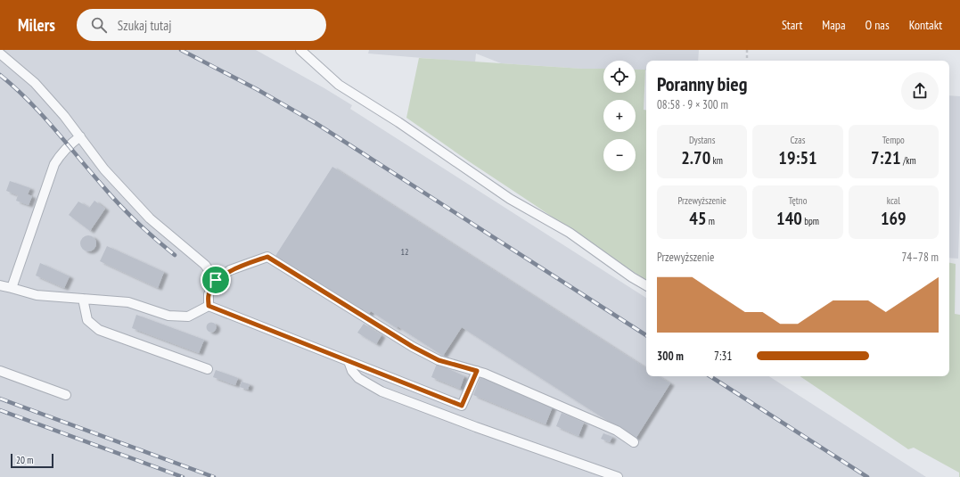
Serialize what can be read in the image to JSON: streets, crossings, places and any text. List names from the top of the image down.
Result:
{
  "house_numbers": ["12"],
  "scale_bar": "20 m",
  "page": {
    "header": "Milers",
    "search": "Szukaj tutaj",
    "nav": [
      "Start",
      "Mapa",
      "O nas",
      "Kontakt"
    ],
    "map_buttons": ["+", "−"],
    "heading": ["Poranny bieg", "08:58 · 9 × 300 m"],
    "stats": [
      ["Dystans", "2.70 km"],
      ["Czas", "19:51"],
      ["Tempo", "7:21 /km"],
      ["Przewyższenie", "45 m"],
      ["Tętno", "140 bpm"],
      ["kcal", "169"]
    ],
    "chart": ["Przewyższenie", "74–78 m"],
    "list": [
      {
        "name": "300 m",
        "note": "7:31"
      }
    ],
    "scale": "20 m"
  }
}
